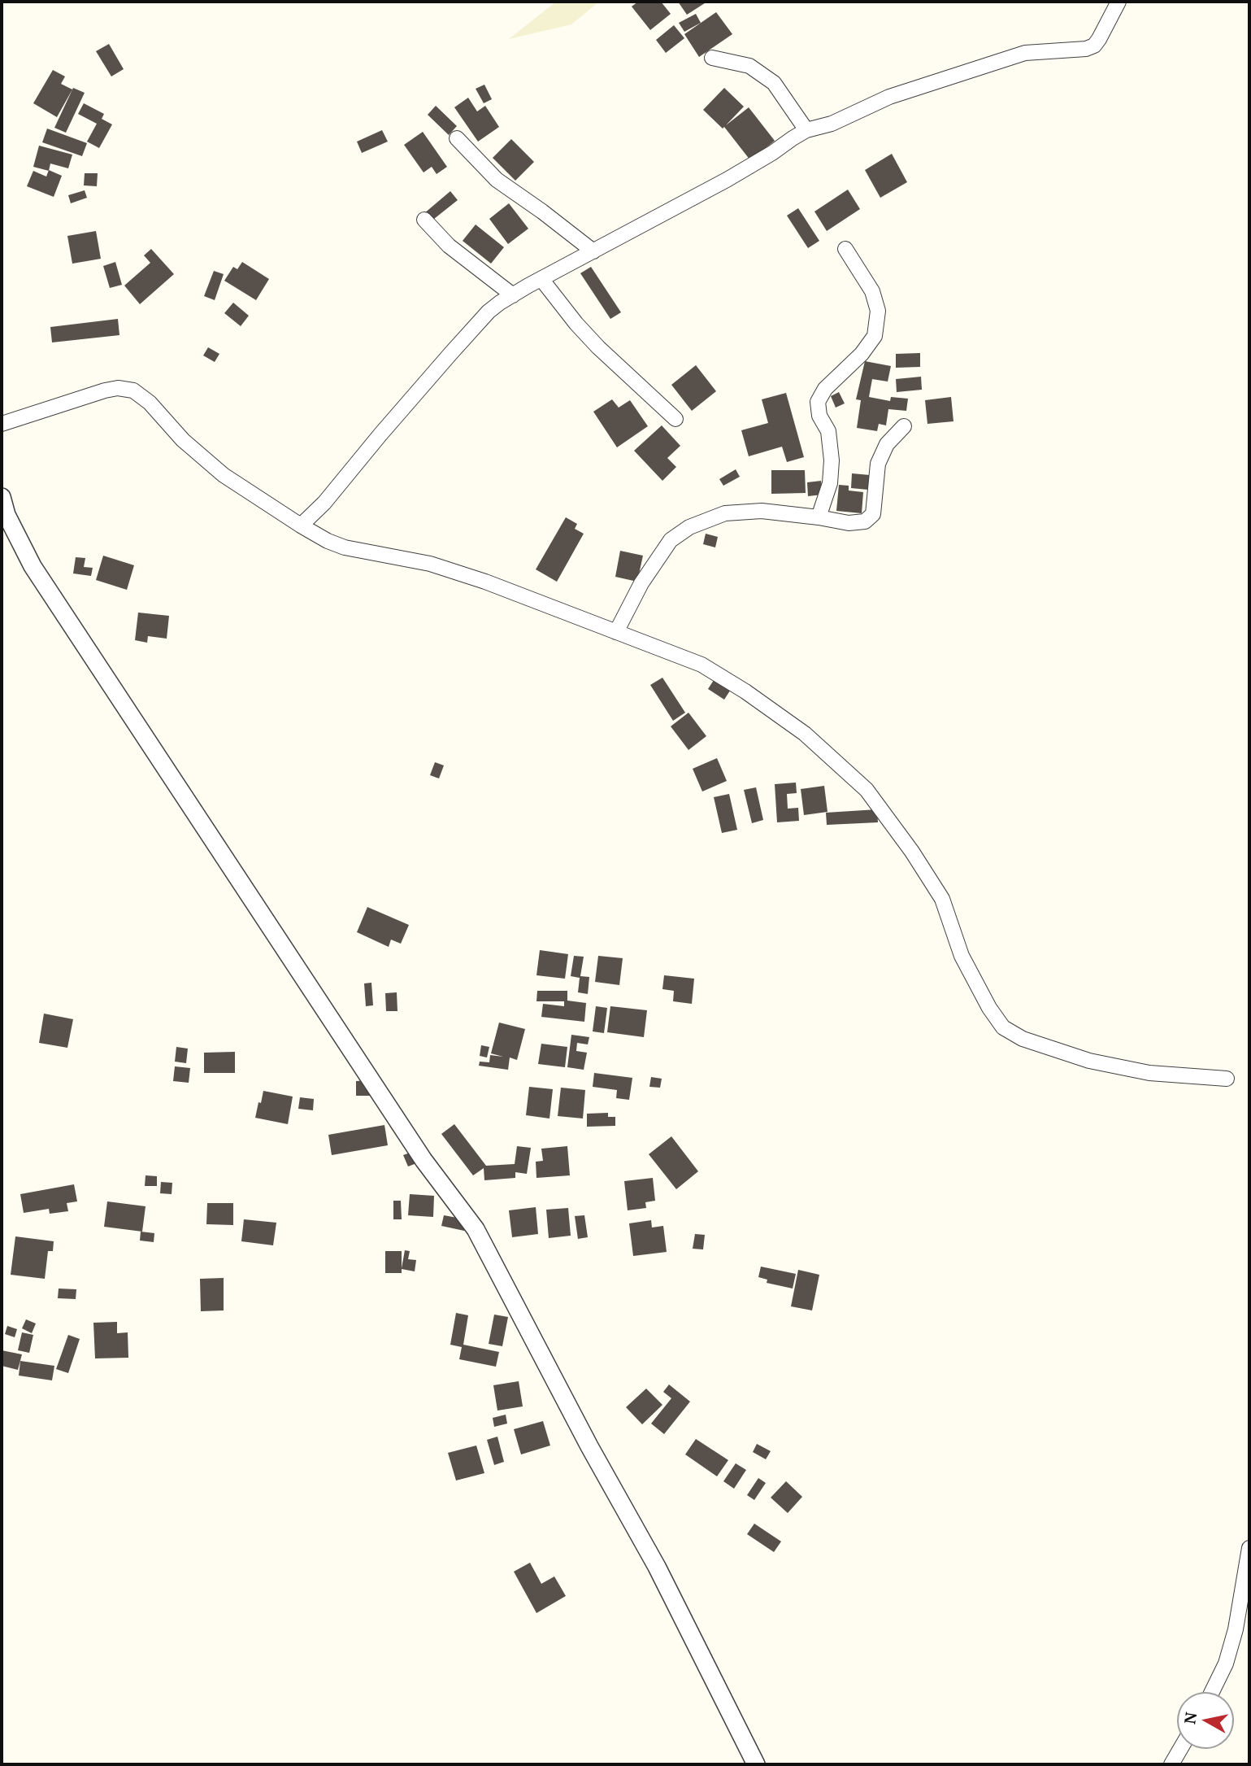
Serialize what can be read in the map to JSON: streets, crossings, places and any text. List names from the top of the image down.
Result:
{
  "north": "left"
}
